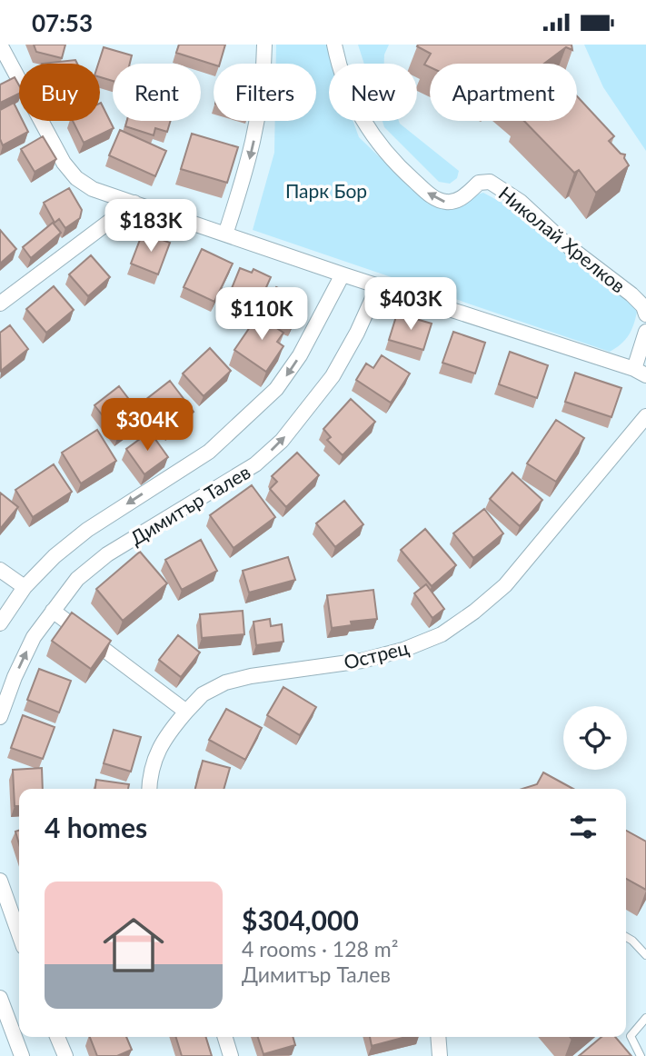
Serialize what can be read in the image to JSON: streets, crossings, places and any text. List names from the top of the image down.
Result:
{
  "streets": {
    "street": ["Николай Хрелков", "Димитър Талев", "Острец"]
  },
  "parks": ["Парк Бор"],
  "page": {
    "status": "07:53",
    "chip": [
      "Buy",
      "Rent",
      "Filters",
      "New",
      "Apartment"
    ],
    "price": [
      "$183K",
      "$403K",
      "$110K",
      "$304K"
    ],
    "heading": "4 homes",
    "list": [
      {
        "name": "$304,000",
        "note": "4 rooms · 128 m² · Димитър Талев"
      }
    ]
  }
}
